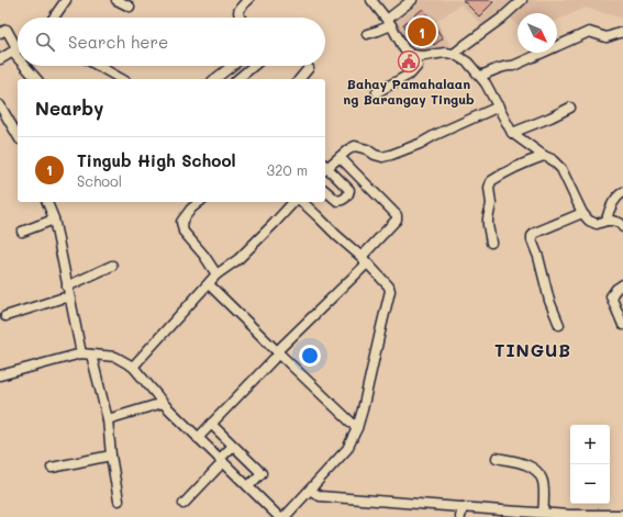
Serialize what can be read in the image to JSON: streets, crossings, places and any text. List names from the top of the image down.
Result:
{
  "districts": ["TINGUB"],
  "places": {
    "public building": ["Bahay Pamahalaan ng Barangay Tingub"]
  },
  "north": "bottom right",
  "page": {
    "pins": "1",
    "search": "Search here",
    "heading": "Nearby",
    "list": [
      {
        "mark": "1",
        "name": "Tingub High School",
        "note": "School",
        "value": "320 m"
      }
    ],
    "map_buttons": ["+", "−"]
  }
}
